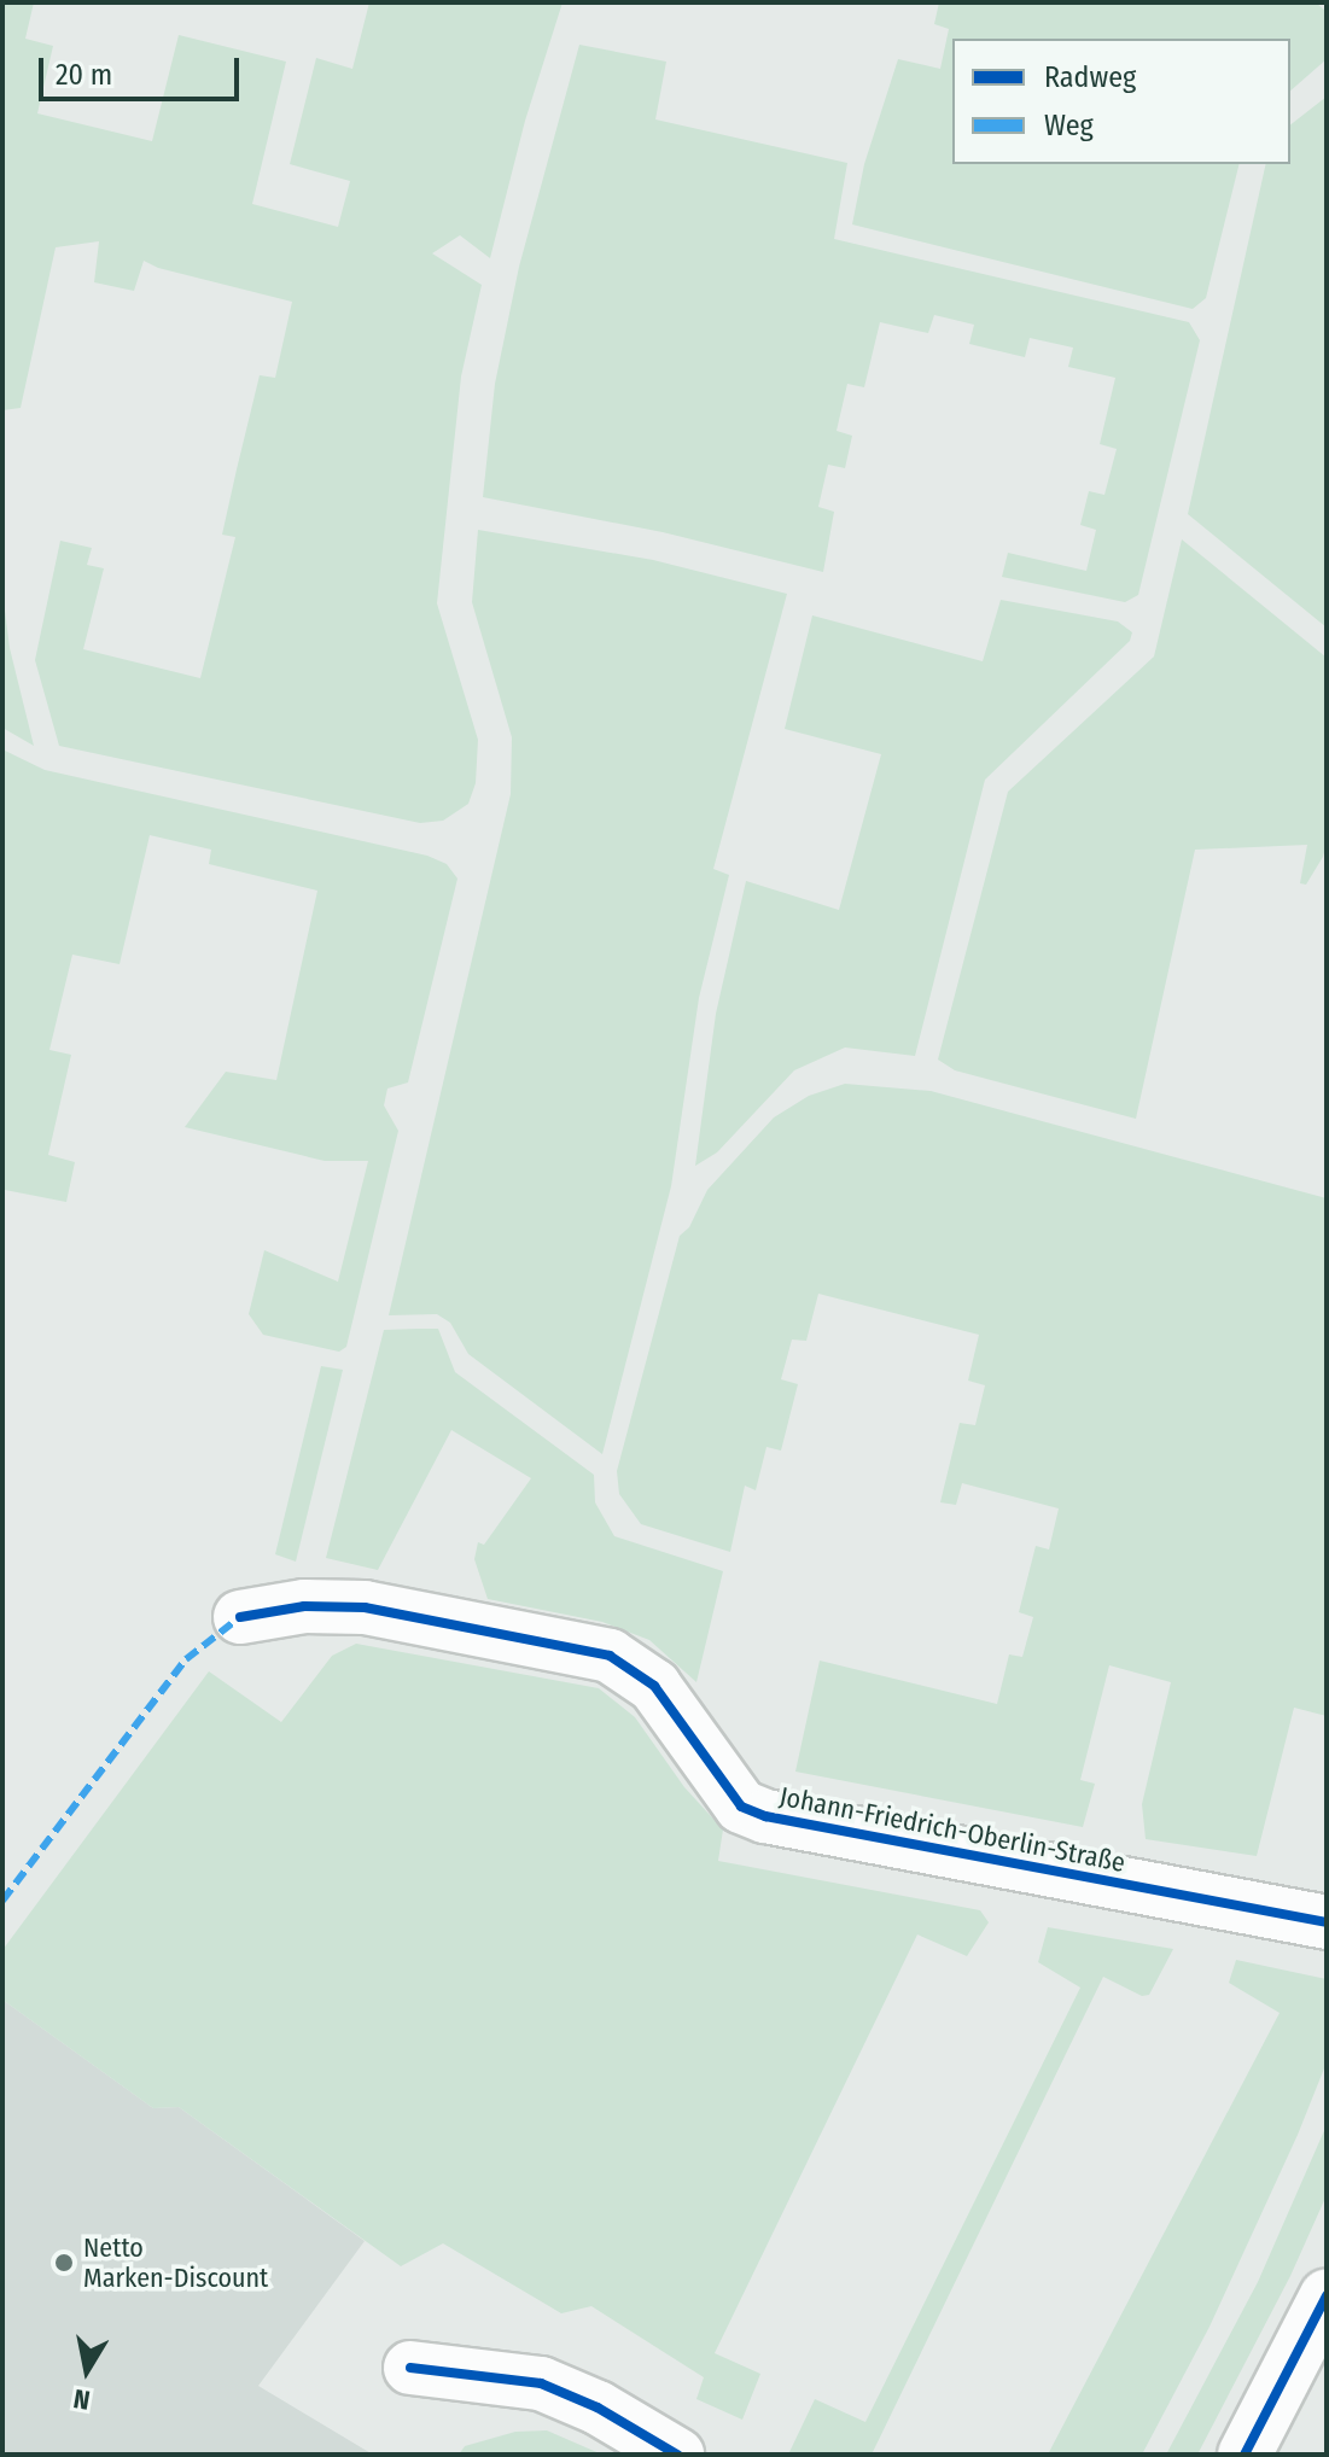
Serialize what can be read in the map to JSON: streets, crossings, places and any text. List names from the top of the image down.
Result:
{
  "streets": {
    "street": ["Johann-Friedrich-Oberlin-Straße"]
  },
  "places": ["Netto Marken-Discount"],
  "legend": ["Radweg", "Weg"],
  "scale_bar": "20 m",
  "north": "bottom"
}
